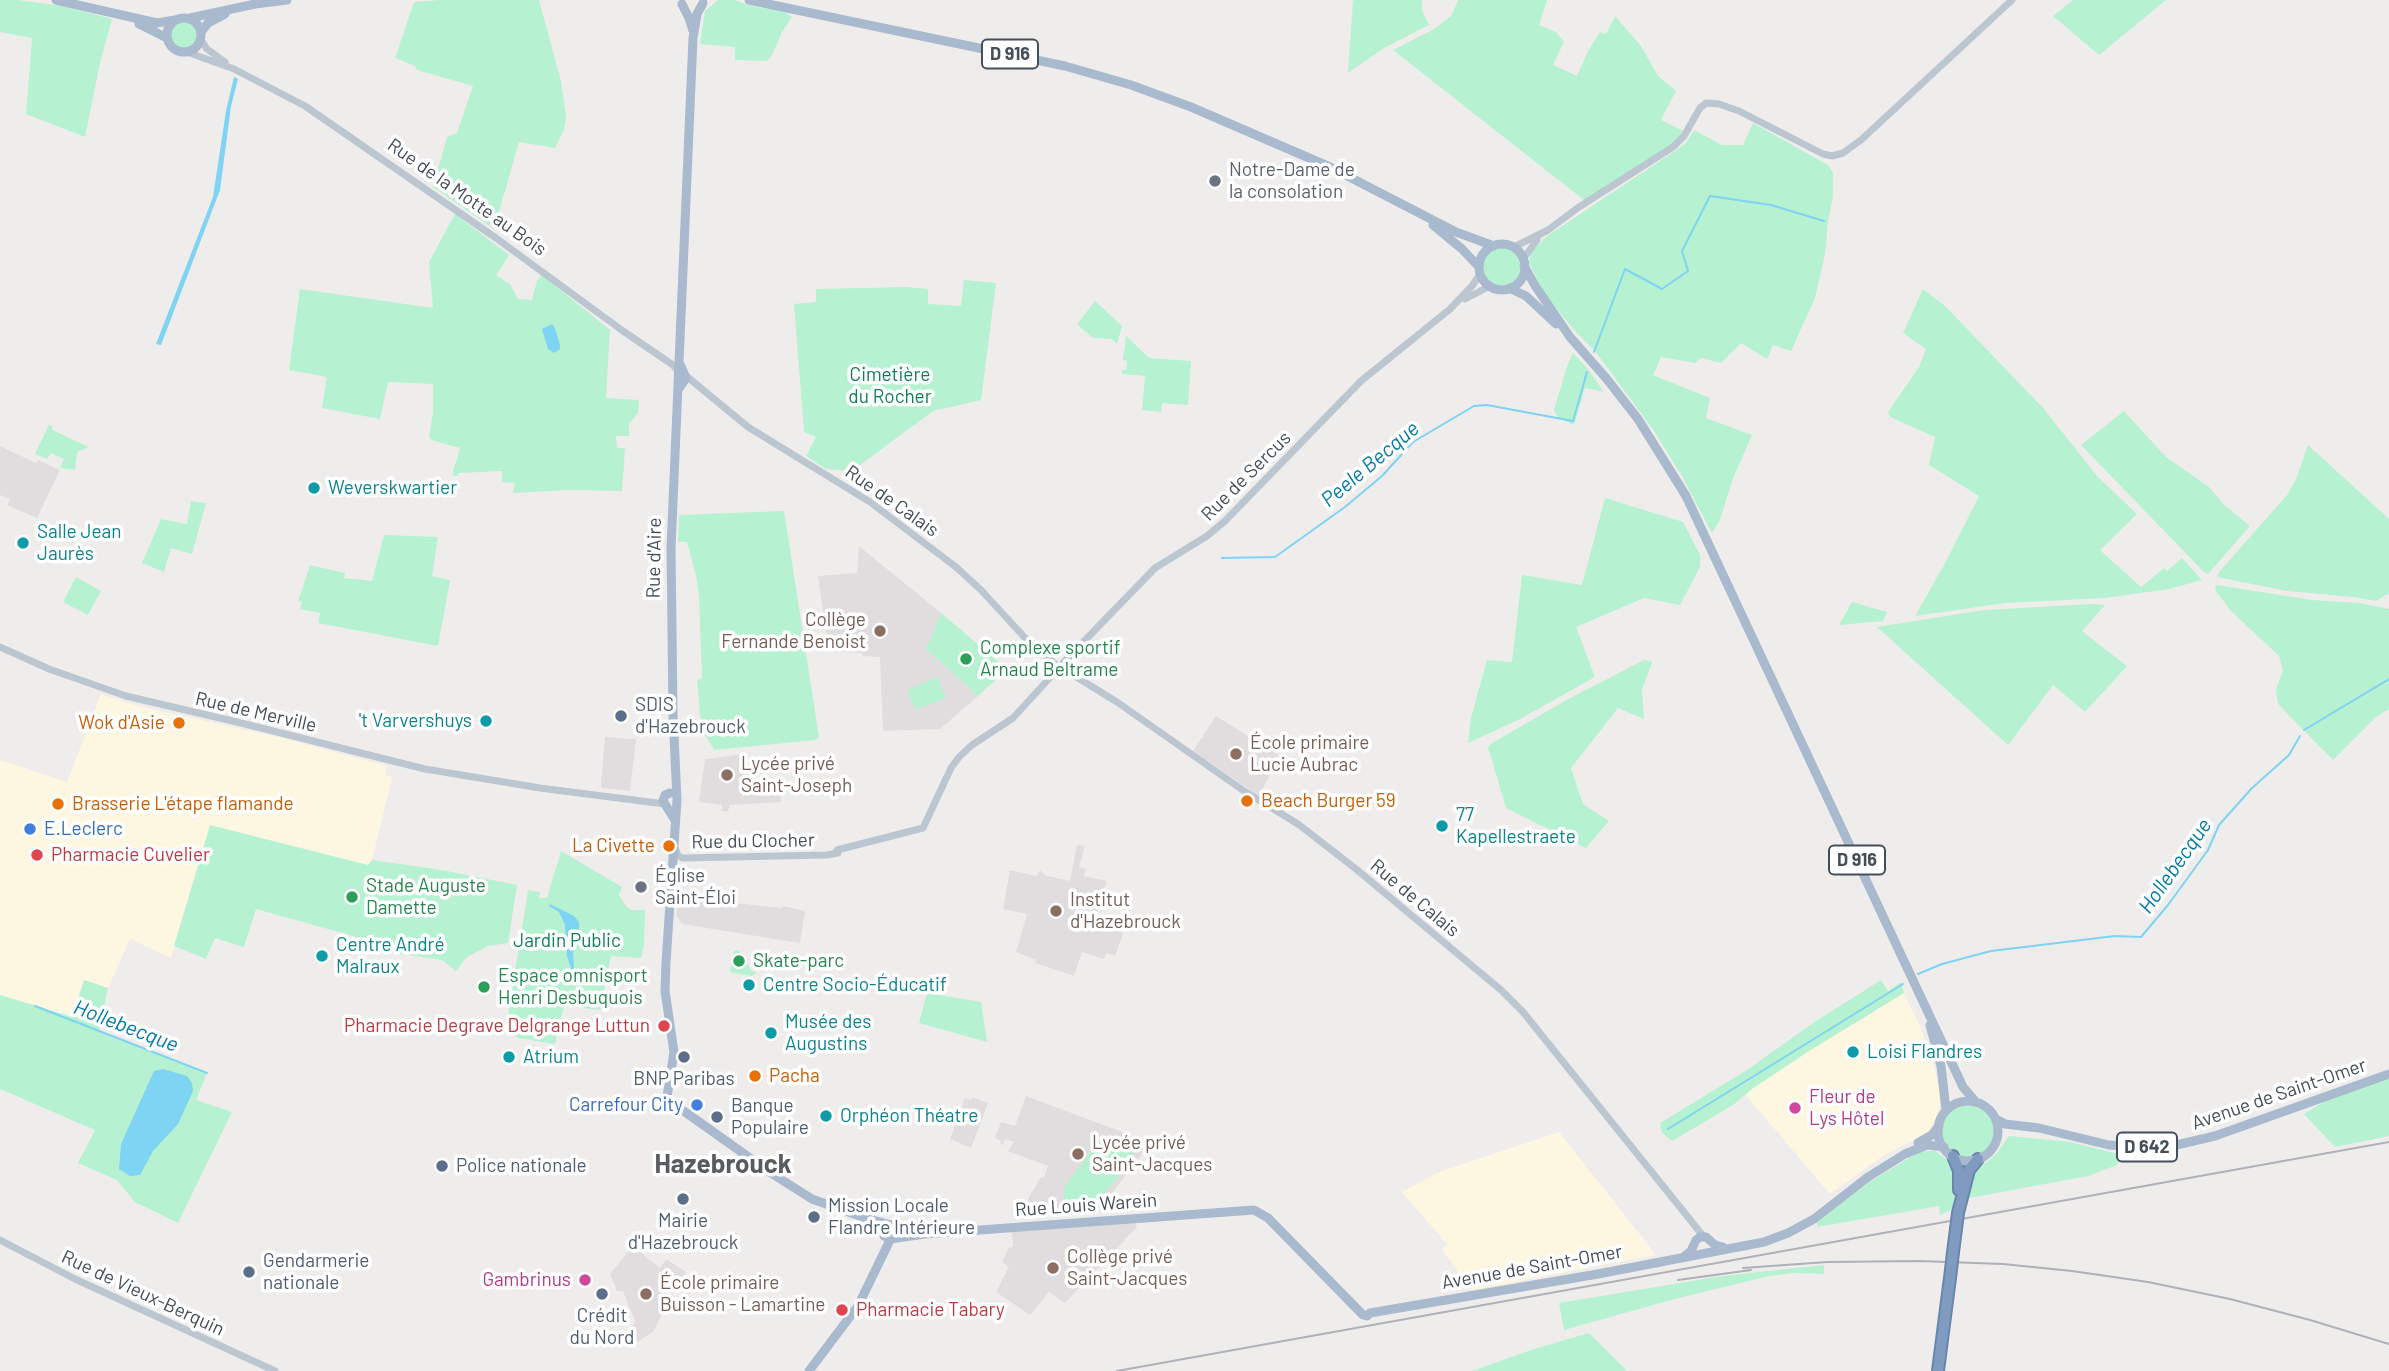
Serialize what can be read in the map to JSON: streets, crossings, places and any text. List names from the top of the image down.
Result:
{
  "streets": {
    "main road": [
      "D 916",
      "Rue d'Aire",
      "Avenue de Saint-Omer",
      "D 642",
      "Rue Louis Warein"
    ],
    "street": [
      "Rue de la Motte au Bois",
      "Rue de Sercus",
      "Rue de Calais",
      "Rue de Merville",
      "Rue du Clocher",
      "Rue de Vieux-Berquin"
    ]
  },
  "crossings": [
    ["D 916", "Rue de Sercus"],
    ["D 916", "Avenue de Saint-Omer"],
    ["Rue de la Motte au Bois", "Rue de Calais"],
    ["Rue de la Motte au Bois", "Rue d'Aire"],
    ["Rue de Sercus", "Rue de Calais"],
    ["Rue de Sercus", "Rue du Clocher"],
    ["Rue de Calais", "Rue d'Aire"],
    ["Rue d'Aire", "Rue de Merville"],
    ["Rue d'Aire", "Rue du Clocher"],
    ["Rue d'Aire", "Rue Louis Warein"],
    ["Avenue de Saint-Omer", "Rue Louis Warein"]
  ],
  "districts": ["Hazebrouck"],
  "water": ["Peele Becque", "Hollebecque"],
  "parks": ["Cimetière du Rocher", "Jardin Public"],
  "places": [
    "Notre-Dame de la consolation",
    "Weverskwartier",
    "Salle Jean Jaurès",
    "Collège Fernande Benoist",
    "Complexe sportif Arnaud Beltrame",
    "SDIS d'Hazebrouck",
    "'t Varvershuys",
    "Wok d'Asie",
    "École primaire Lucie Aubrac",
    "Lycée privé Saint-Joseph",
    "Beach Burger 59",
    "Brasserie L'étape flamande",
    "77 Kapellestraete",
    "E.Leclerc",
    "La Civette",
    "Pharmacie Cuvelier",
    "Église Saint-Éloi",
    "Stade Auguste Damette",
    "Institut d'Hazebrouck",
    "Centre André Malraux",
    "Skate-parc",
    "Centre Socio-Éducatif",
    "Espace omnisport Henri Desbuquois",
    "Pharmacie Degrave Delgrange Luttun",
    "Musée des Augustins",
    "Loisi Flandres",
    "Atrium",
    "BNP Paribas",
    "Pacha",
    "Carrefour City",
    "Fleur de Lys Hôtel",
    "Orphéon Théatre",
    "Banque Populaire",
    "Lycée privé Saint-Jacques",
    "Police nationale",
    "Mairie d'Hazebrouck",
    "Mission Locale Flandre Intérieure",
    "Collège privé Saint-Jacques",
    "Gendarmerie nationale",
    "Gambrinus",
    "Crédit du Nord",
    "École primaire Buisson - Lamartine",
    "Pharmacie Tabary"
  ]
}
